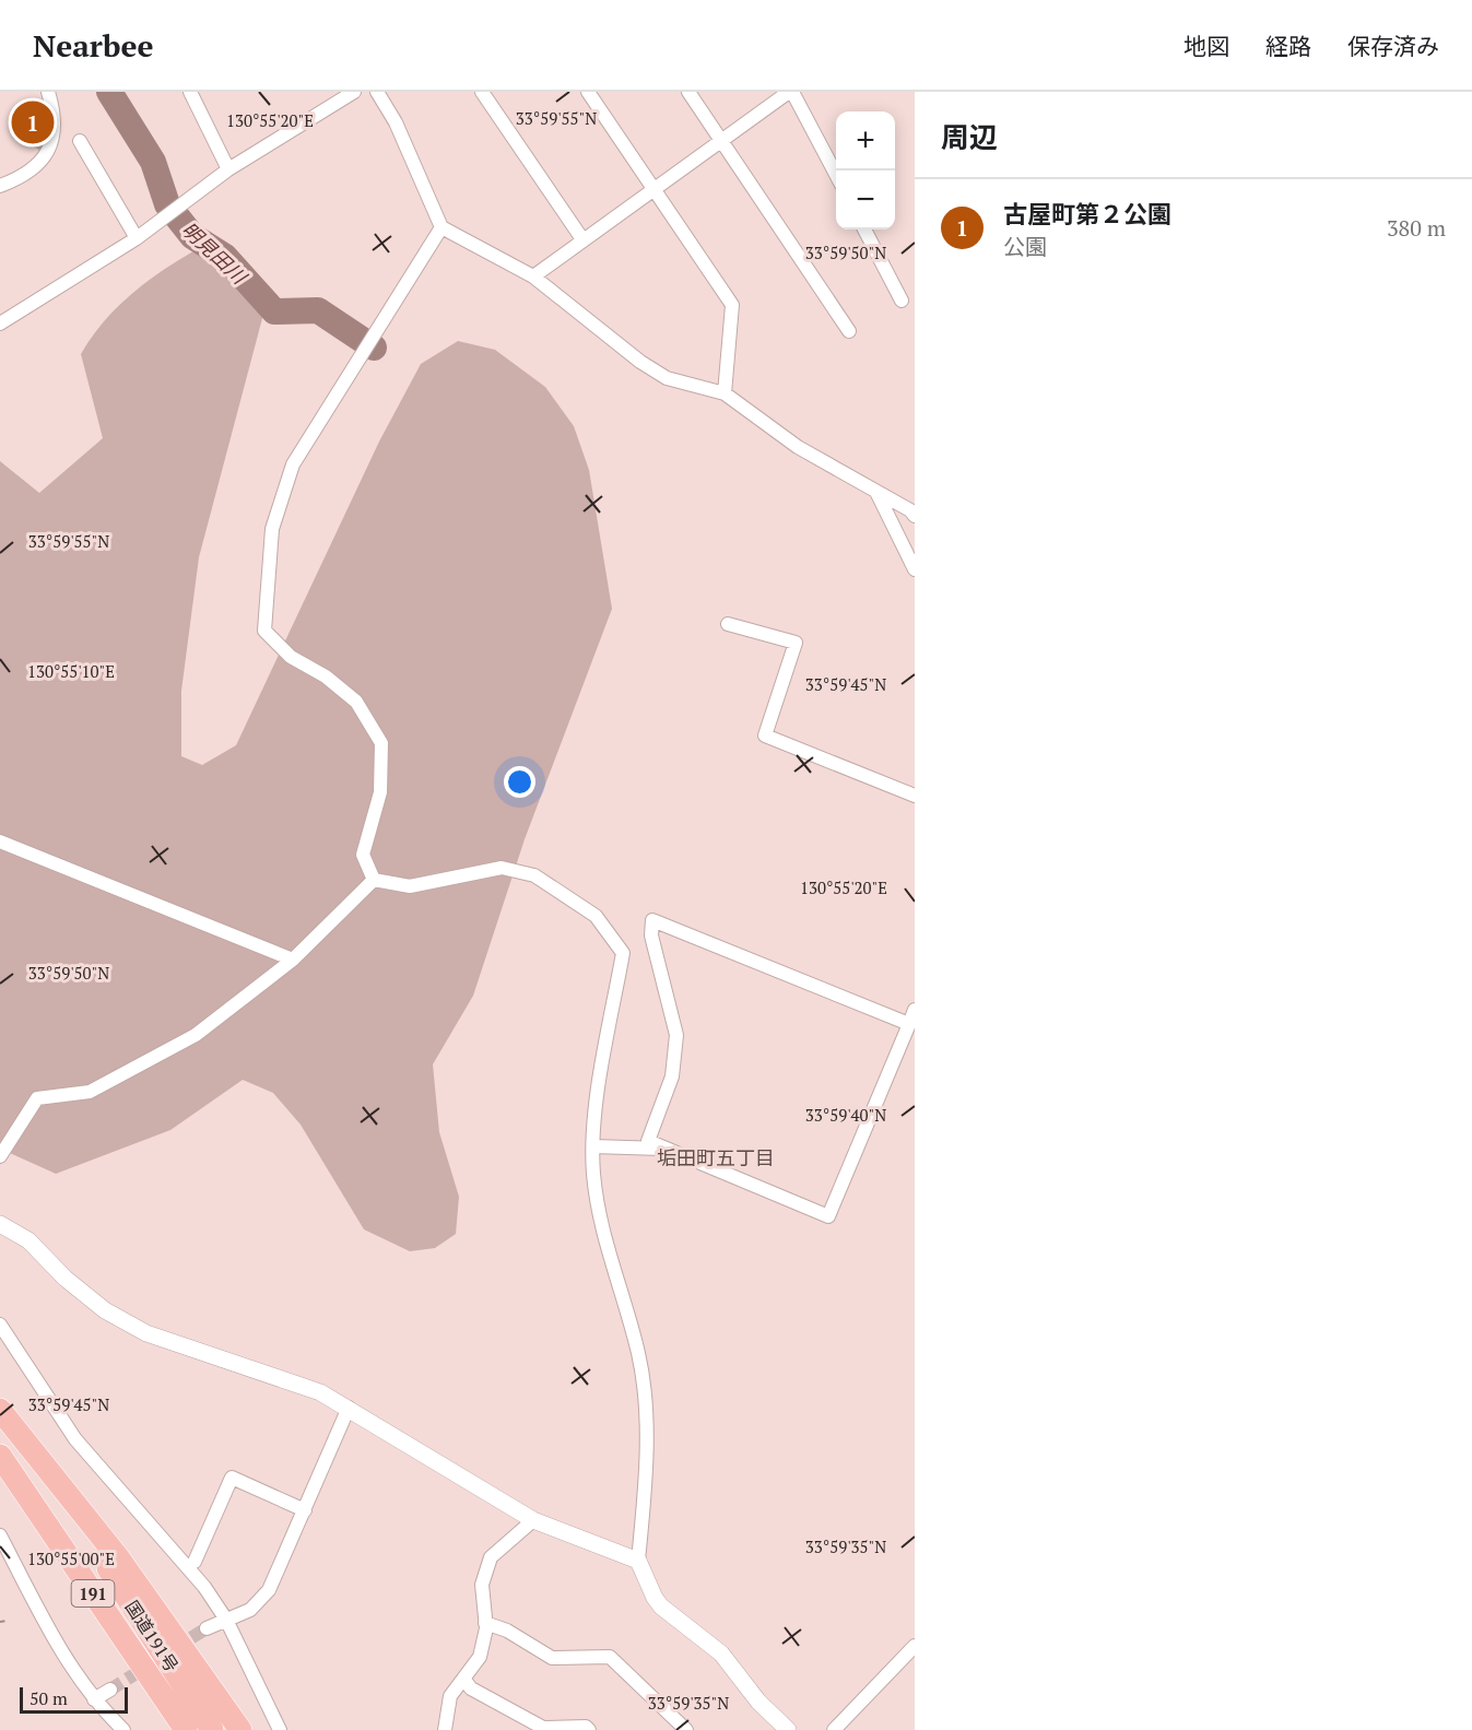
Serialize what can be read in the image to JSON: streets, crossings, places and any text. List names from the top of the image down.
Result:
{
  "streets": {
    "highway": ["191", "国道191号"]
  },
  "districts": ["垢田町五丁目"],
  "water": ["明見田川"],
  "scale_bar": "50 m",
  "page": {
    "header": "Nearbee",
    "nav": ["地図", "経路", "保存済み"],
    "heading": "周辺",
    "pins": "1",
    "map_buttons": ["+", "−"],
    "list": [
      {
        "mark": "1",
        "name": "古屋町第２公園",
        "note": "公園",
        "value": "380 m"
      }
    ],
    "scale": "50 m"
  },
  "coordinates": [
    "33°59'55\"N",
    "130°55'20\"E",
    "33°59'50\"N",
    "130°55'10\"E",
    "33°59'45\"N",
    "33°59'40\"N",
    "33°59'35\"N",
    "130°55'00\"E"
  ]
}
